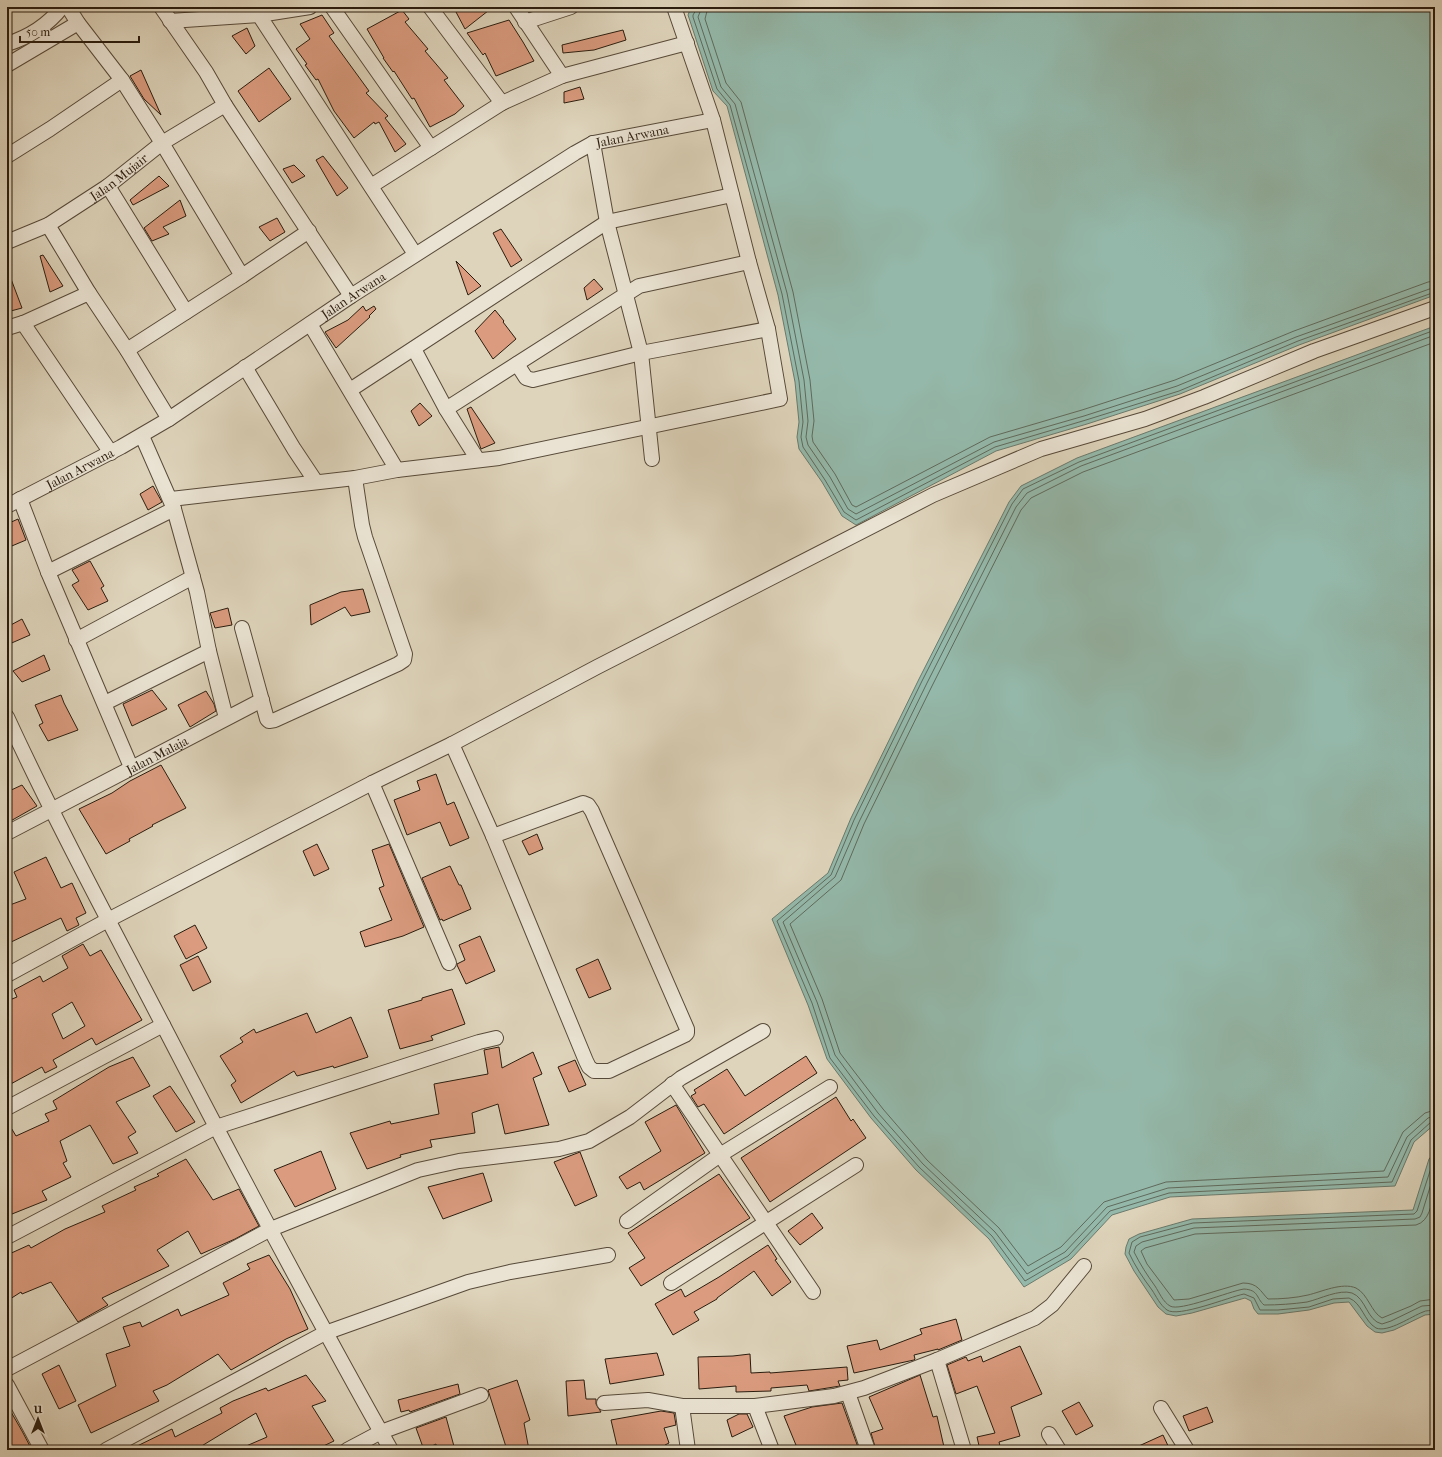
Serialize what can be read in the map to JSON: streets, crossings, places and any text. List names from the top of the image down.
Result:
{
  "streets": {
    "street": ["Jalan Arwana", "Jalan Mujair", "Jalan Malaja"]
  },
  "scale_bar": "50 m",
  "north": "top"
}
